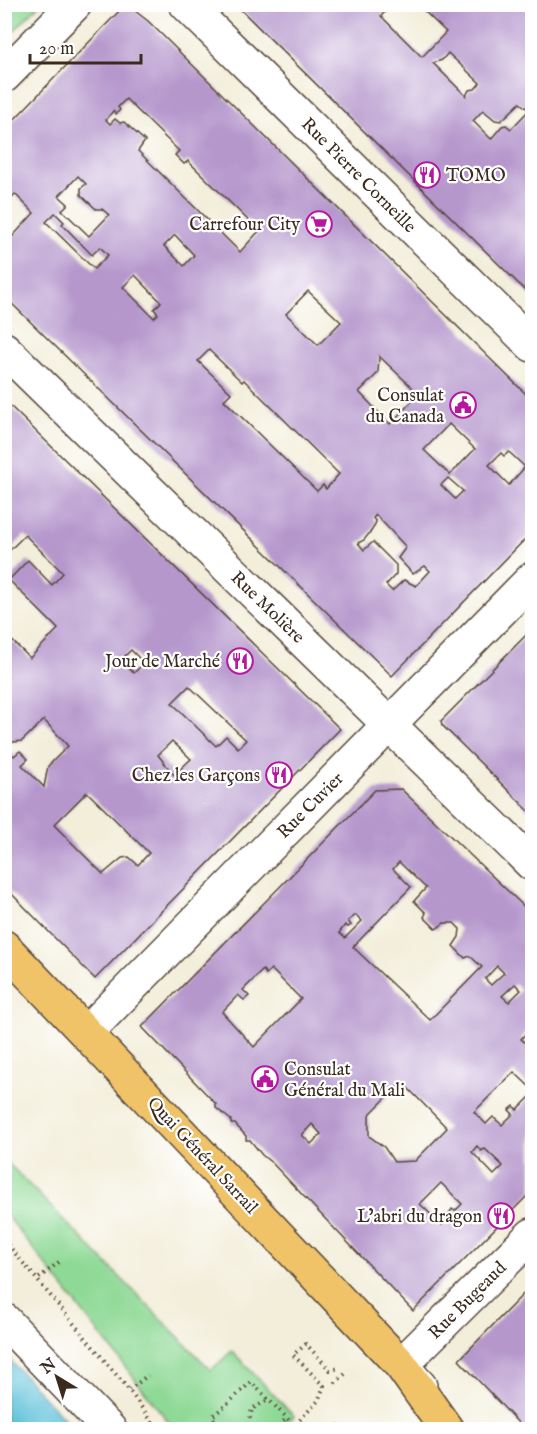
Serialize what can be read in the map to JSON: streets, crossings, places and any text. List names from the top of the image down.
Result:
{
  "streets": {
    "main road": ["Quai Général Sarrail"],
    "street": [
      "Rue Pierre Corneille",
      "Rue Molière",
      "Rue Cuvier",
      "Rue Bugeaud"
    ]
  },
  "crossings": [
    ["Rue Molière", "Rue Cuvier"],
    ["Rue Cuvier", "Quai Général Sarrail"],
    ["Quai Général Sarrail", "Rue Bugeaud"]
  ],
  "places": {
    "restaurant": [
      "TOMO",
      "Jour de Marché",
      "Chez les Garçons",
      "L’abri du dragon"
    ],
    "supermarket": ["Carrefour City"],
    "public building": ["Consulat du Canada", "Consulat Général du Mali"]
  },
  "scale_bar": "20 m",
  "north": "top left"
}
